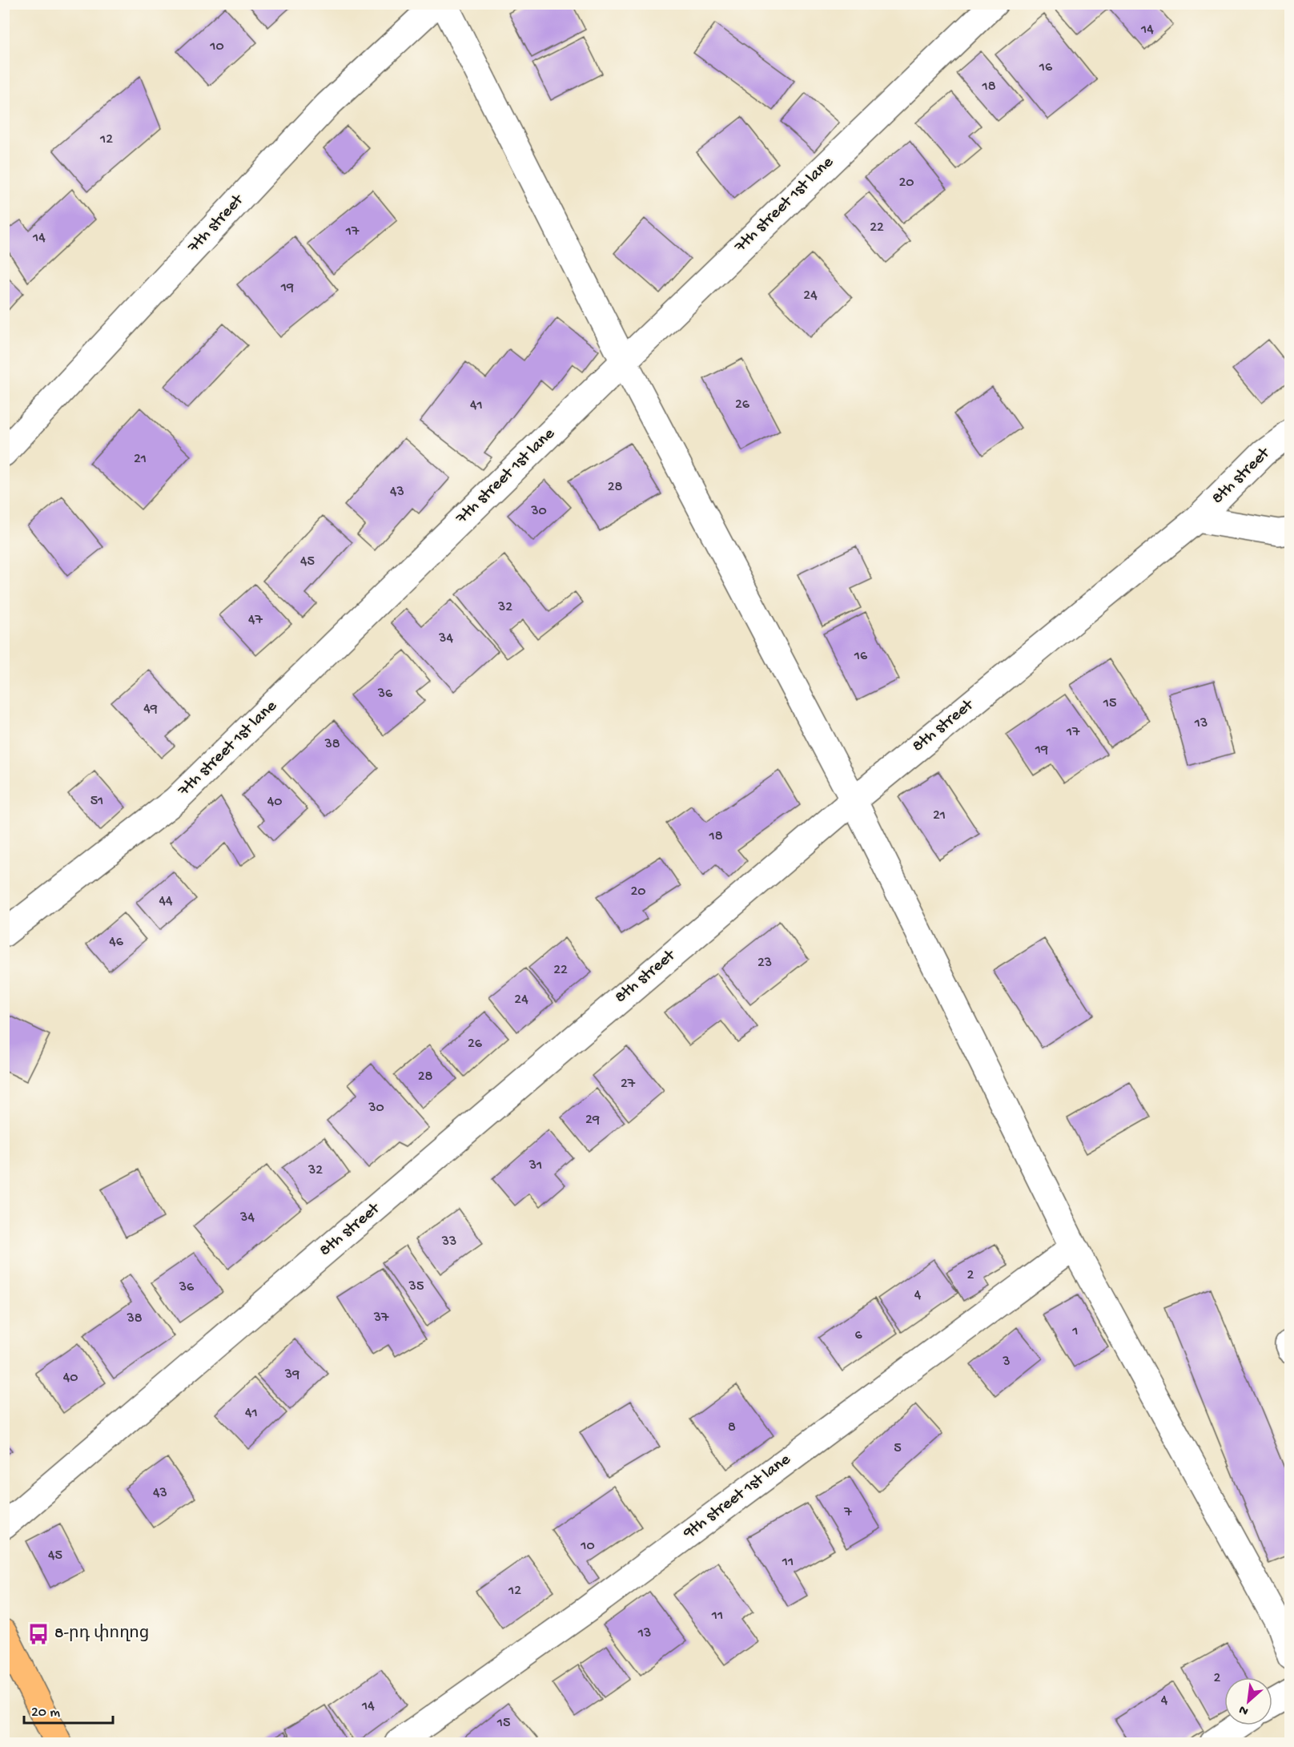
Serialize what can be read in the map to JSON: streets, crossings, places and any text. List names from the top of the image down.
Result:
{
  "streets": {
    "street": [
      "7th street 1st lane",
      "7th street",
      "8th street",
      "9th street 1st lane"
    ]
  },
  "places": {
    "bus stop": ["8-րդ փողոց"]
  },
  "house_numbers": [
    "14",
    "10",
    "16",
    "18",
    "12",
    "20",
    "22",
    "17",
    "14",
    "19",
    "24",
    "26",
    "41",
    "21",
    "28",
    "43",
    "30",
    "45",
    "32",
    "47",
    "34",
    "16",
    "36",
    "15",
    "49",
    "13",
    "17",
    "38",
    "19",
    "51",
    "40",
    "21",
    "18",
    "20",
    "44",
    "46",
    "23",
    "22",
    "24",
    "26",
    "28",
    "27",
    "30",
    "29",
    "31",
    "32",
    "34",
    "33",
    "2",
    "35",
    "36",
    "4",
    "37",
    "38",
    "1",
    "6",
    "3",
    "39",
    "40",
    "41",
    "8",
    "5",
    "43",
    "7",
    "10",
    "45",
    "11",
    "12",
    "11",
    "13",
    "2",
    "4",
    "14",
    "15"
  ],
  "scale_bar": "20 m",
  "north": "bottom left"
}
